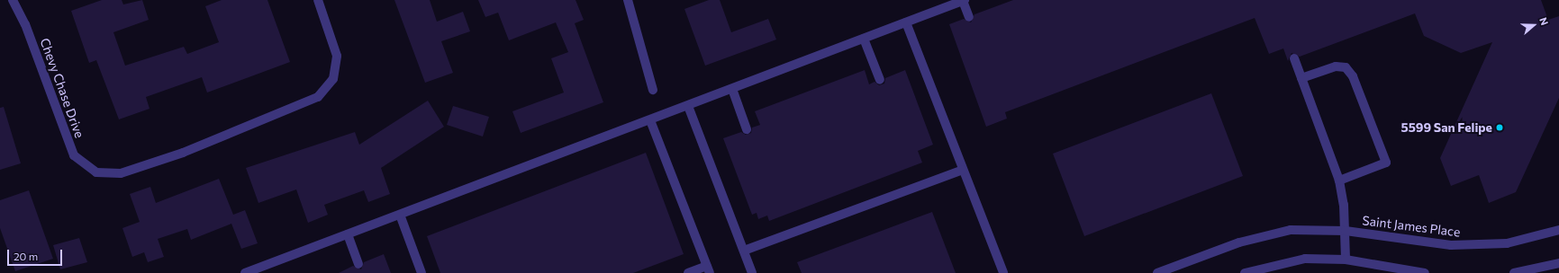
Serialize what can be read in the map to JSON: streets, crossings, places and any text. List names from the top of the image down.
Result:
{
  "streets": {
    "street": ["Chevy Chase Drive", "Saint James Place"]
  },
  "places": ["5599 San Felipe"],
  "scale_bar": "20 m",
  "north": "right"
}
